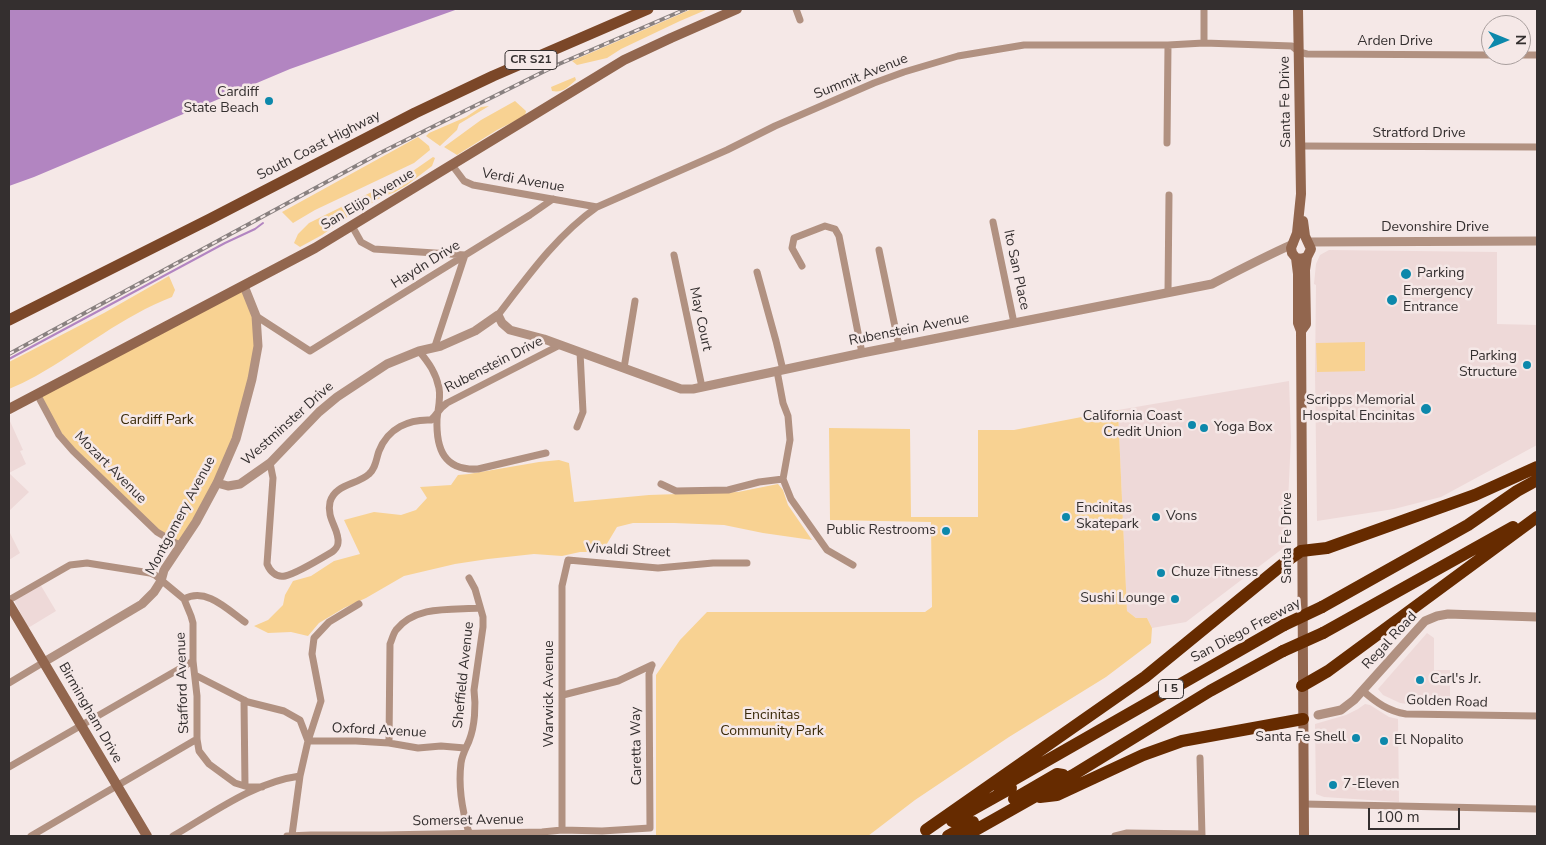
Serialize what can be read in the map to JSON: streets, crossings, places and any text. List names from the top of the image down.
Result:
{
  "streets": {
    "highway": ["San Diego Freeway", "I 5"],
    "main road": [
      "CR S21",
      "Santa Fe Drive",
      "South Coast Highway",
      "San Elijo Avenue",
      "Birmingham Drive"
    ],
    "street": [
      "Arden Drive",
      "Summit Avenue",
      "Stratford Drive",
      "Verdi Avenue",
      "Devonshire Drive",
      "Haydn Drive",
      "Ito San Place",
      "May Court",
      "Rubenstein Avenue",
      "Rubenstein Drive",
      "Westminster Drive",
      "Mozart Avenue",
      "Montgomery Avenue",
      "Vivaldi Street",
      "Regal Road",
      "Sheffield Avenue",
      "Stafford Avenue",
      "Warwick Avenue",
      "Golden Road",
      "Oxford Avenue",
      "Caretta Way",
      "Somerset Avenue"
    ]
  },
  "crossings": [
    ["Arden Drive", "Summit Avenue"],
    ["Arden Drive", "Santa Fe Drive"],
    ["Summit Avenue", "Santa Fe Drive"],
    ["Summit Avenue", "Verdi Avenue"],
    ["Summit Avenue", "Westminster Drive"],
    ["Santa Fe Drive", "Stratford Drive"],
    ["Santa Fe Drive", "Devonshire Drive"],
    ["Santa Fe Drive", "Rubenstein Avenue"],
    ["Santa Fe Drive", "Regal Road"],
    ["Verdi Avenue", "San Elijo Avenue"],
    ["Verdi Avenue", "Haydn Drive"],
    ["San Elijo Avenue", "Mozart Avenue"],
    ["San Elijo Avenue", "Montgomery Avenue"],
    ["Devonshire Drive", "Rubenstein Avenue"],
    ["Haydn Drive", "Montgomery Avenue"],
    ["Ito San Place", "Rubenstein Avenue"],
    ["May Court", "Rubenstein Avenue"],
    ["Rubenstein Avenue", "Rubenstein Drive"],
    ["Rubenstein Drive", "Westminster Drive"],
    ["Westminster Drive", "Montgomery Avenue"],
    ["Mozart Avenue", "Montgomery Avenue"],
    ["Montgomery Avenue", "Birmingham Drive"],
    ["Vivaldi Street", "Warwick Avenue"],
    ["Regal Road", "Golden Road"],
    ["Sheffield Avenue", "Oxford Avenue"],
    ["Sheffield Avenue", "Somerset Avenue"],
    ["Warwick Avenue", "Caretta Way"],
    ["Warwick Avenue", "Somerset Avenue"],
    ["Caretta Way", "Somerset Avenue"]
  ],
  "parks": ["Cardiff Park", "Encinitas Community Park"],
  "places": [
    "Cardiff State Beach",
    "Parking",
    "Emergency Entrance",
    "Parking Structure",
    "Scripps Memorial Hospital Encinitas",
    "California Coast Credit Union",
    "Yoga Box",
    "Encinitas Skatepark",
    "Vons",
    "Public Restrooms",
    "Chuze Fitness",
    "Sushi Lounge",
    "Carl's Jr.",
    "Santa Fe Shell",
    "El Nopalito",
    "7-Eleven"
  ],
  "scale_bar": "100 m",
  "north": "right"
}
